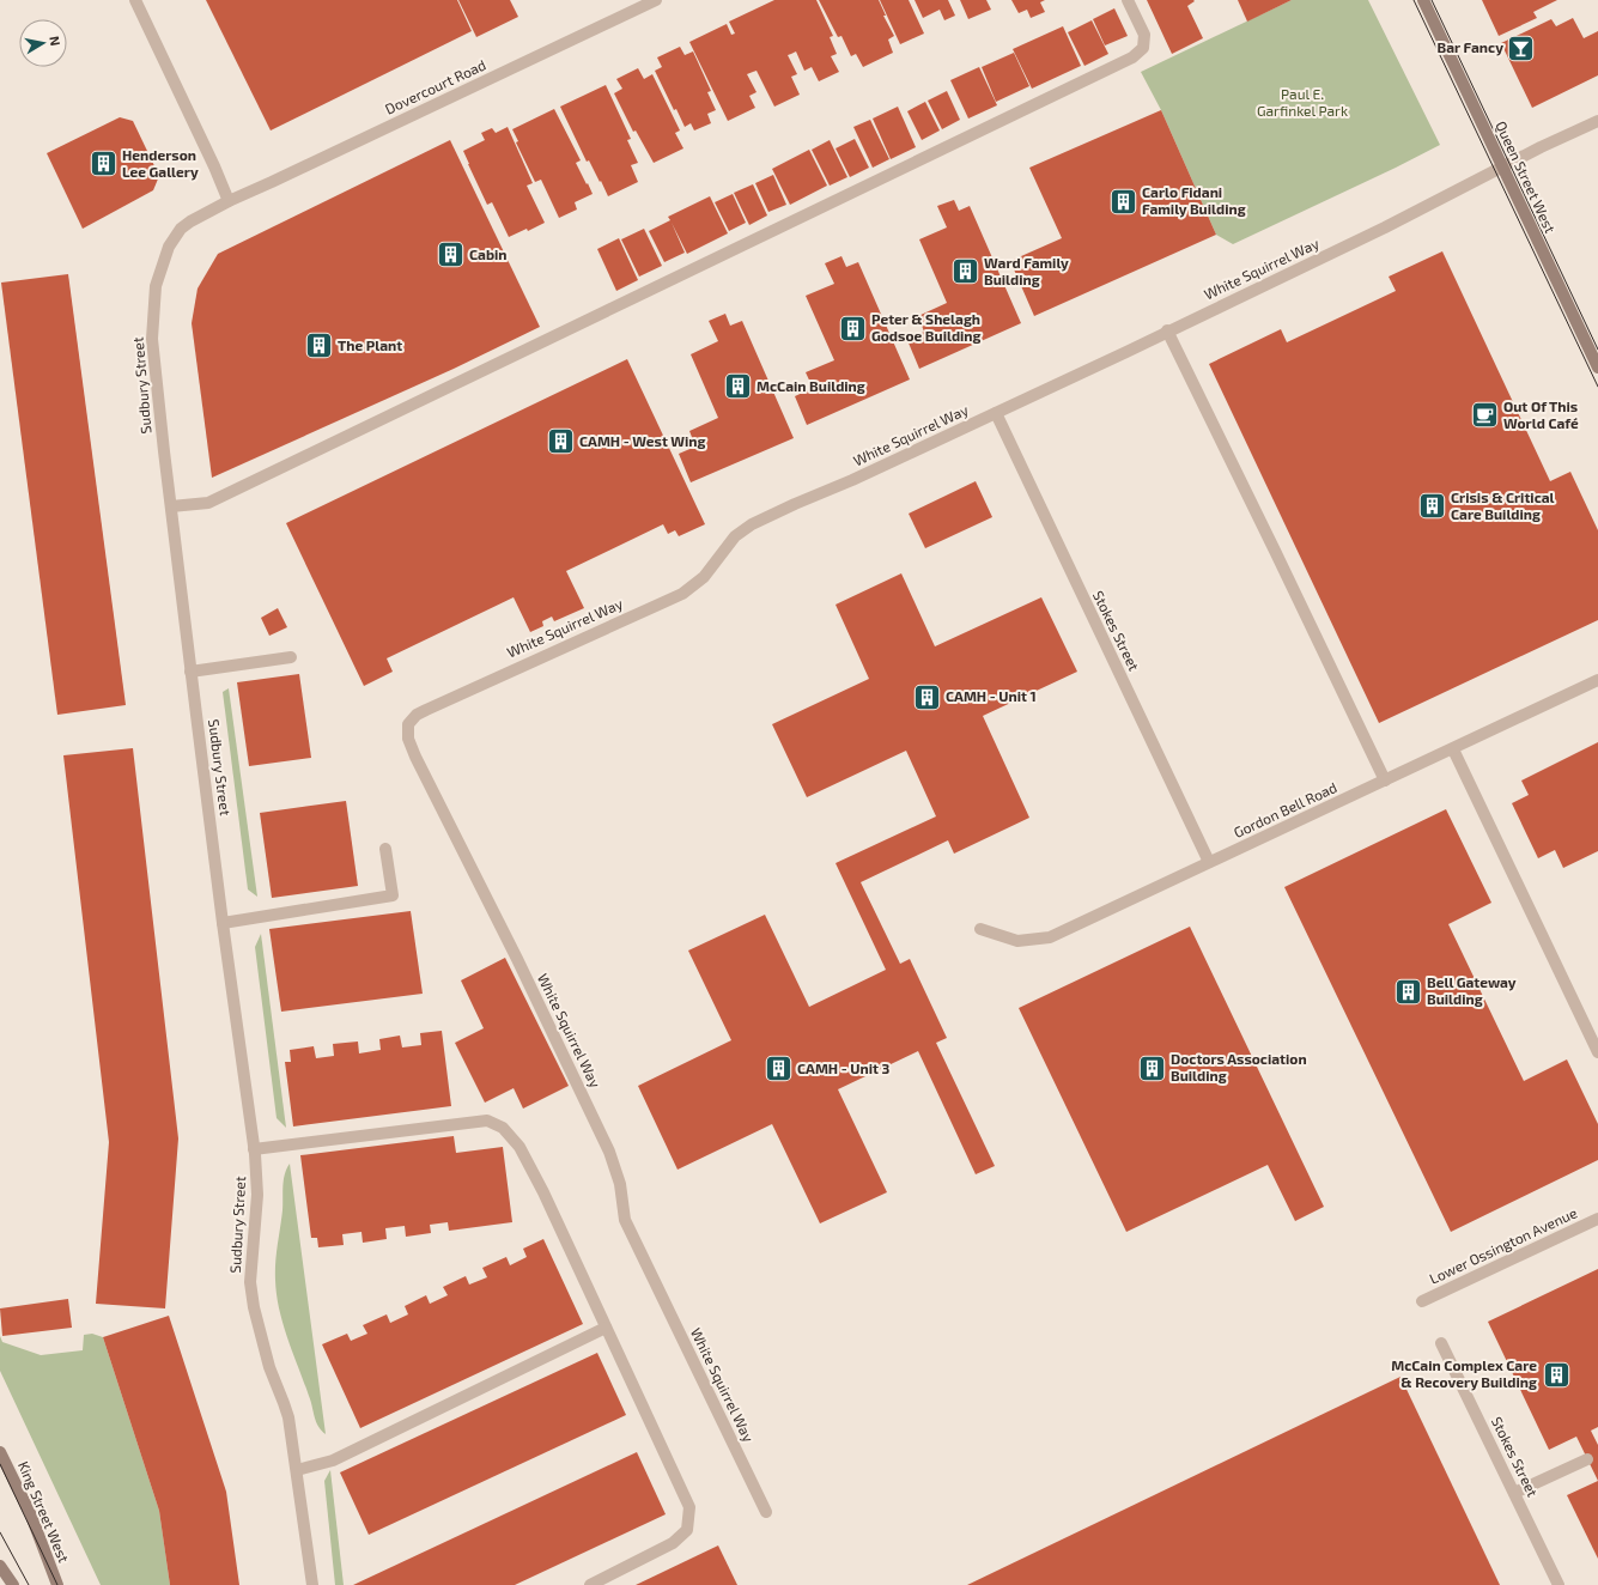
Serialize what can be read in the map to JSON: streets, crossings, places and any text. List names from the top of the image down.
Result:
{
  "streets": {
    "main road": ["Queen Street West", "King Street West"],
    "street": [
      "Dovercourt Road",
      "White Squirrel Way",
      "Sudbury Street",
      "Stokes Street",
      "Gordon Bell Road",
      "Lower Ossington Avenue"
    ]
  },
  "crossings": [
    ["Dovercourt Road", "Sudbury Street"],
    ["Queen Street West", "White Squirrel Way"],
    ["White Squirrel Way", "Stokes Street"],
    ["Stokes Street", "Gordon Bell Road"]
  ],
  "parks": ["Paul E. Garfinkel Park"],
  "places": {
    "bar": ["Bar Fancy"],
    "building": [
      "Henderson Lee Gallery",
      "Carlo Fidani Family Building",
      "Cabin",
      "Ward Family Building",
      "Peter & Shelagh Godsoe Building",
      "The Plant",
      "McCain Building",
      "CAMH - West Wing",
      "Crisis & Critical Care Building",
      "CAMH - Unit 1",
      "Bell Gateway Building",
      "Doctors Association Building",
      "CAMH - Unit 3",
      "McCain Complex Care & Recovery Building"
    ],
    "cafe": ["Out Of This World Café"]
  },
  "north": "right"
}
